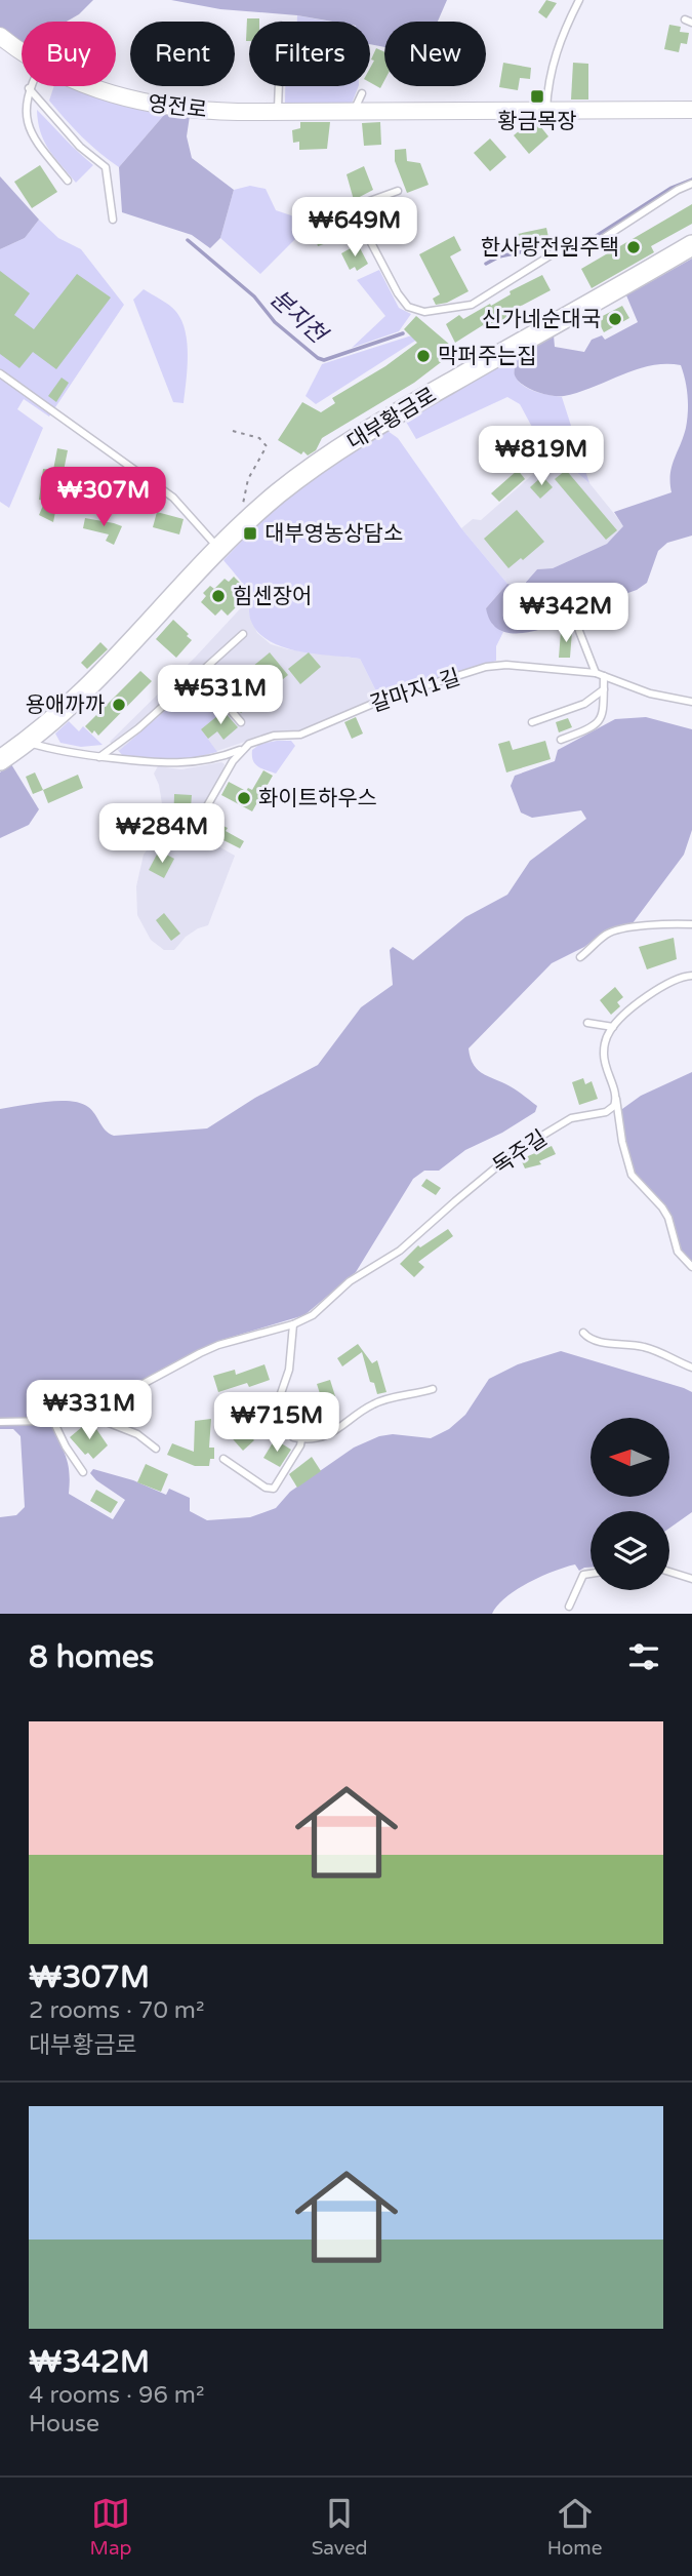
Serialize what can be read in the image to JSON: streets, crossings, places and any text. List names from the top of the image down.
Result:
{
  "streets": {
    "main road": ["대부황금로"],
    "street": ["영전로"],
    "lane": ["갈마지1길", "독주길"]
  },
  "crossings": [
    ["대부황금로", "갈마지1길"]
  ],
  "water": ["분지천"],
  "places": {
    "transit": ["황금목장", "대부영농상담소"],
    "other": [
      "한사랑전원주택",
      "신가네순대국",
      "막퍼주는집",
      "힘센장어",
      "용애까까",
      "화이트하우스"
    ]
  },
  "north": "left",
  "page": {
    "chip": [
      "Buy",
      "Rent",
      "Filters",
      "New"
    ],
    "price": [
      "₩649M",
      "₩819M",
      "₩307M",
      "₩342M",
      "₩531M",
      "₩284M",
      "₩331M",
      "₩715M"
    ],
    "heading": "8 homes",
    "list": [
      {
        "name": "₩307M",
        "note": "2 rooms · 70 m² · 대부황금로"
      },
      {
        "name": "₩342M",
        "note": "4 rooms · 96 m² · House"
      }
    ],
    "tabs": ["Map", "Saved", "Home"]
  }
}
